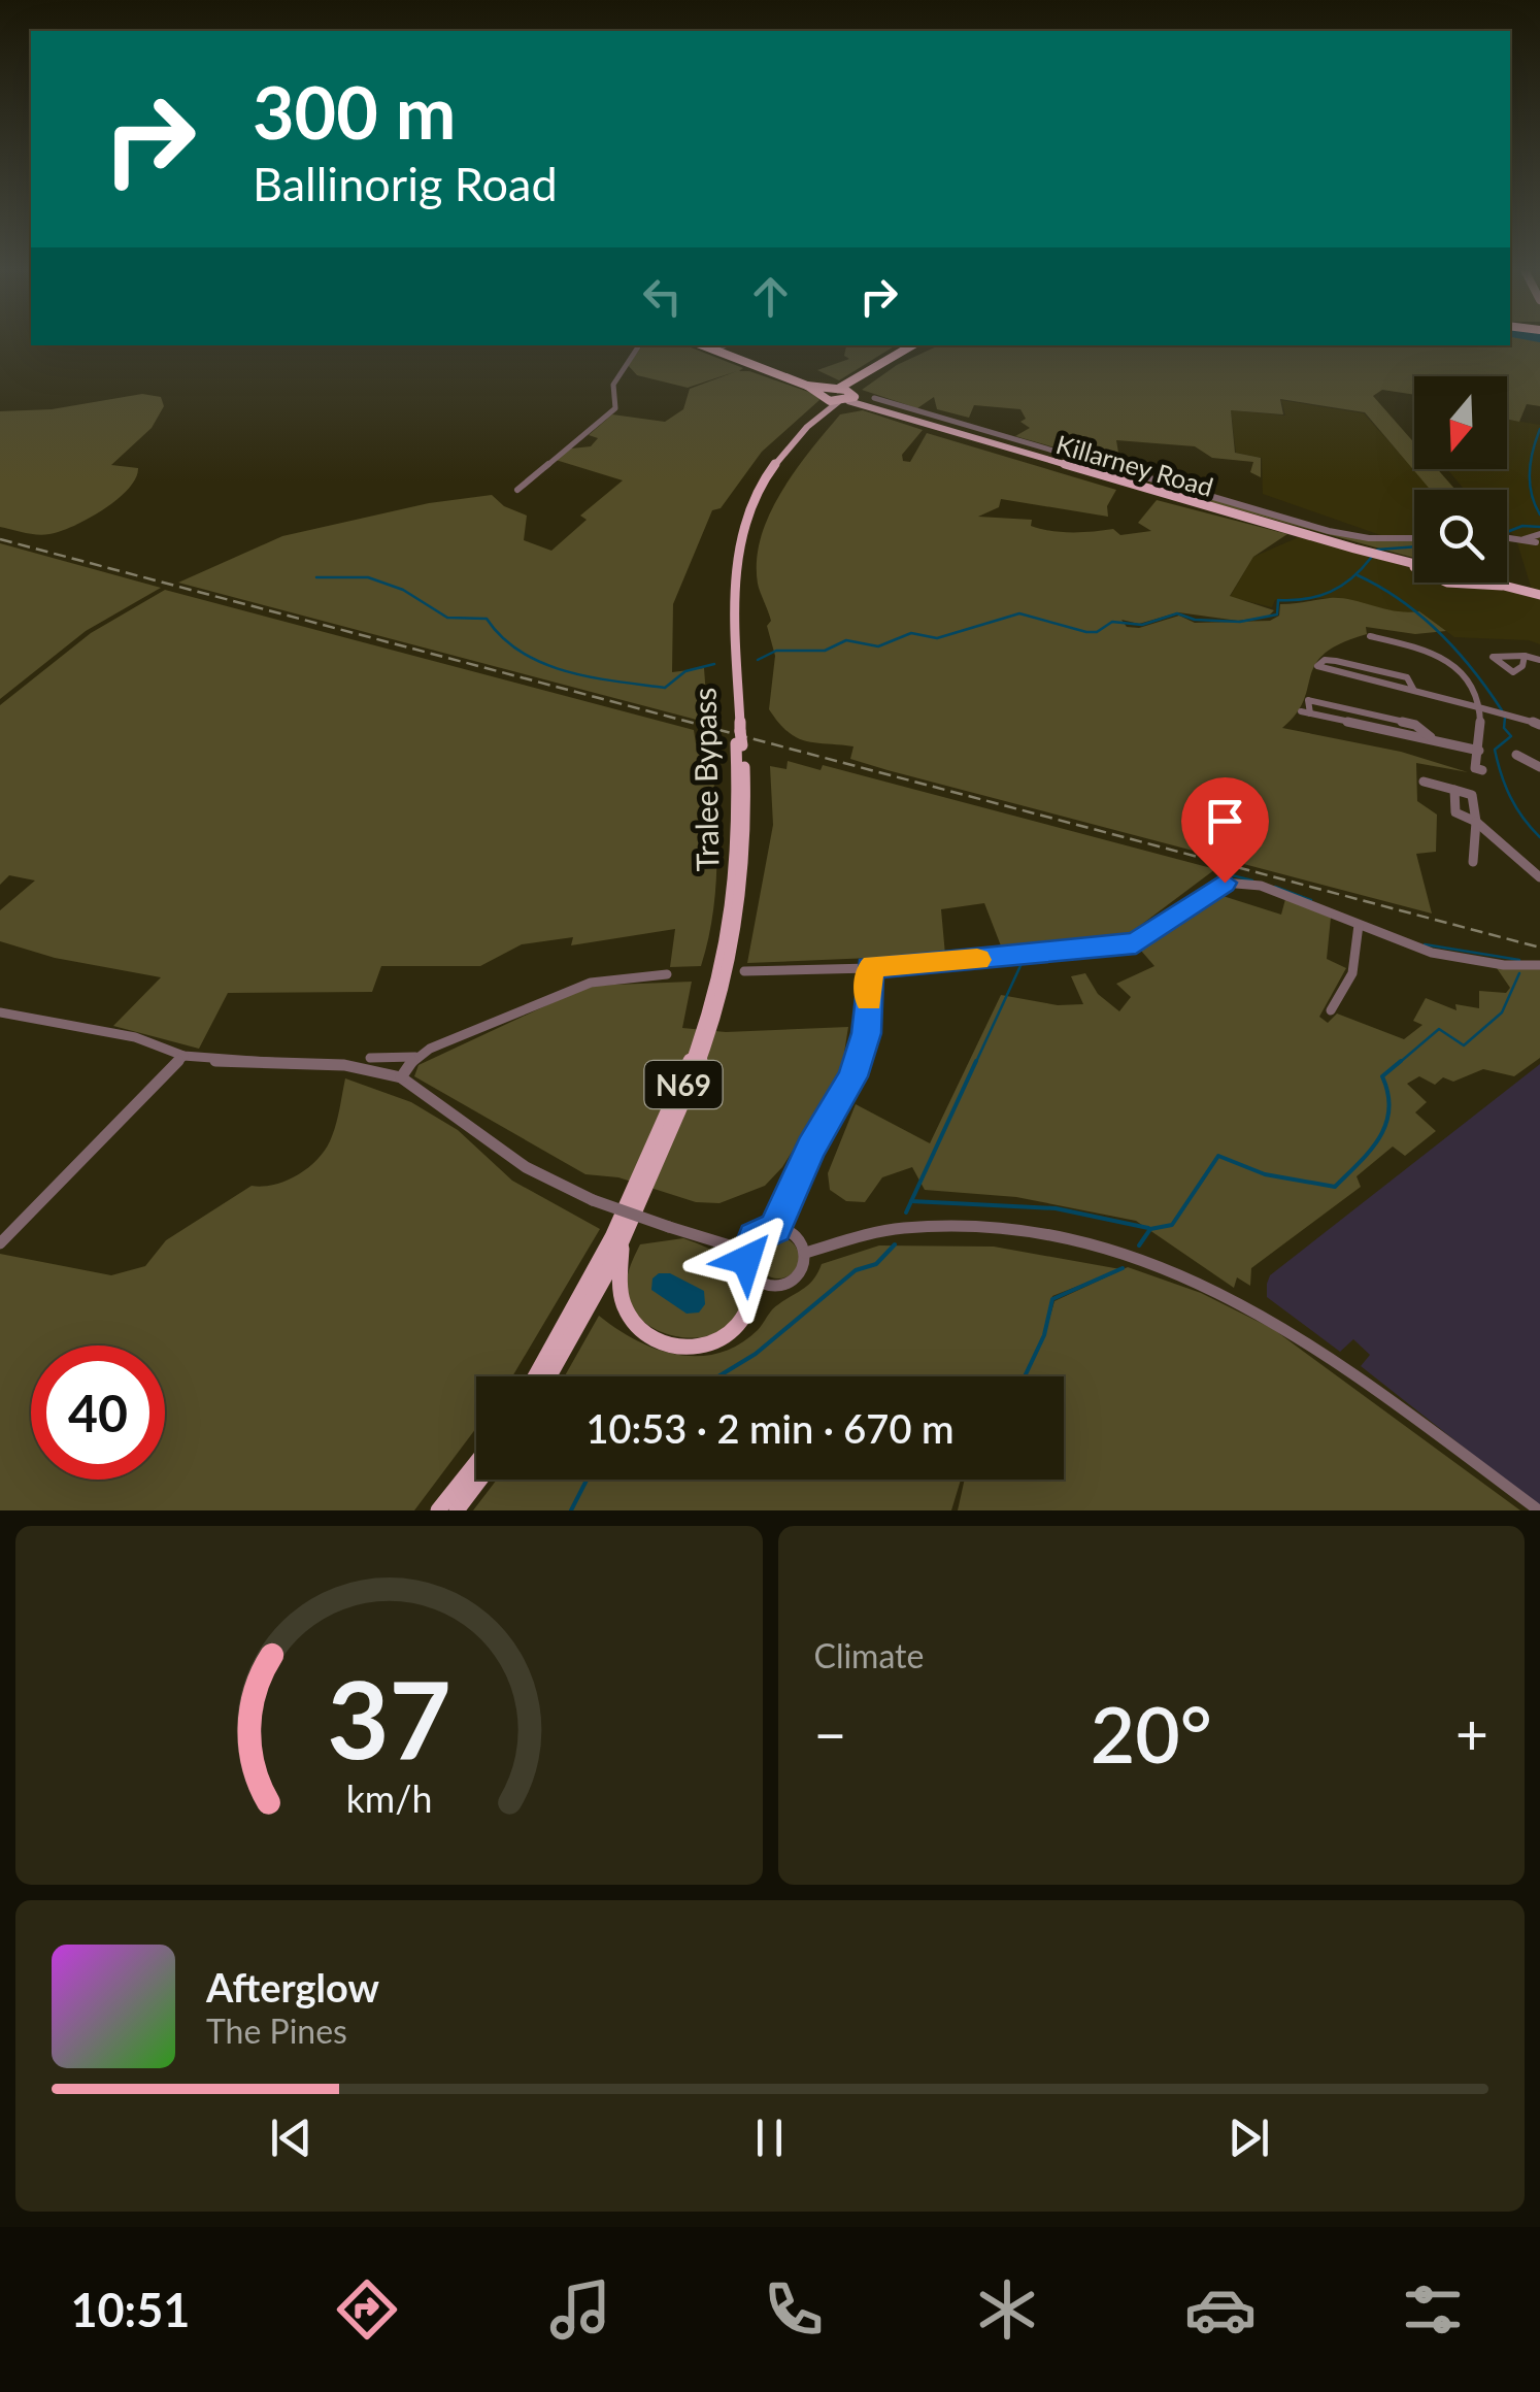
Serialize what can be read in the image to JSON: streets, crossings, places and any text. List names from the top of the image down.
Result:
{
  "streets": {
    "highway": ["Tralee Bypass"],
    "main road": ["Killarney Road", "N69"]
  },
  "crossings": [
    ["Killarney Road", "Tralee Bypass"],
    ["Tralee Bypass", "N69"]
  ],
  "north": "bottom",
  "page": {
    "turn": ["300 m", "Ballinorig Road"],
    "limit": "40",
    "trip": "10:53 · 2 min · 670 m",
    "tile": "Climate",
    "heat": ["−", "20°", "+"],
    "song": ["Afterglow", "The Pines"],
    "tabs": "10:51",
    "gauge": ["37", "km/h"]
  }
}
